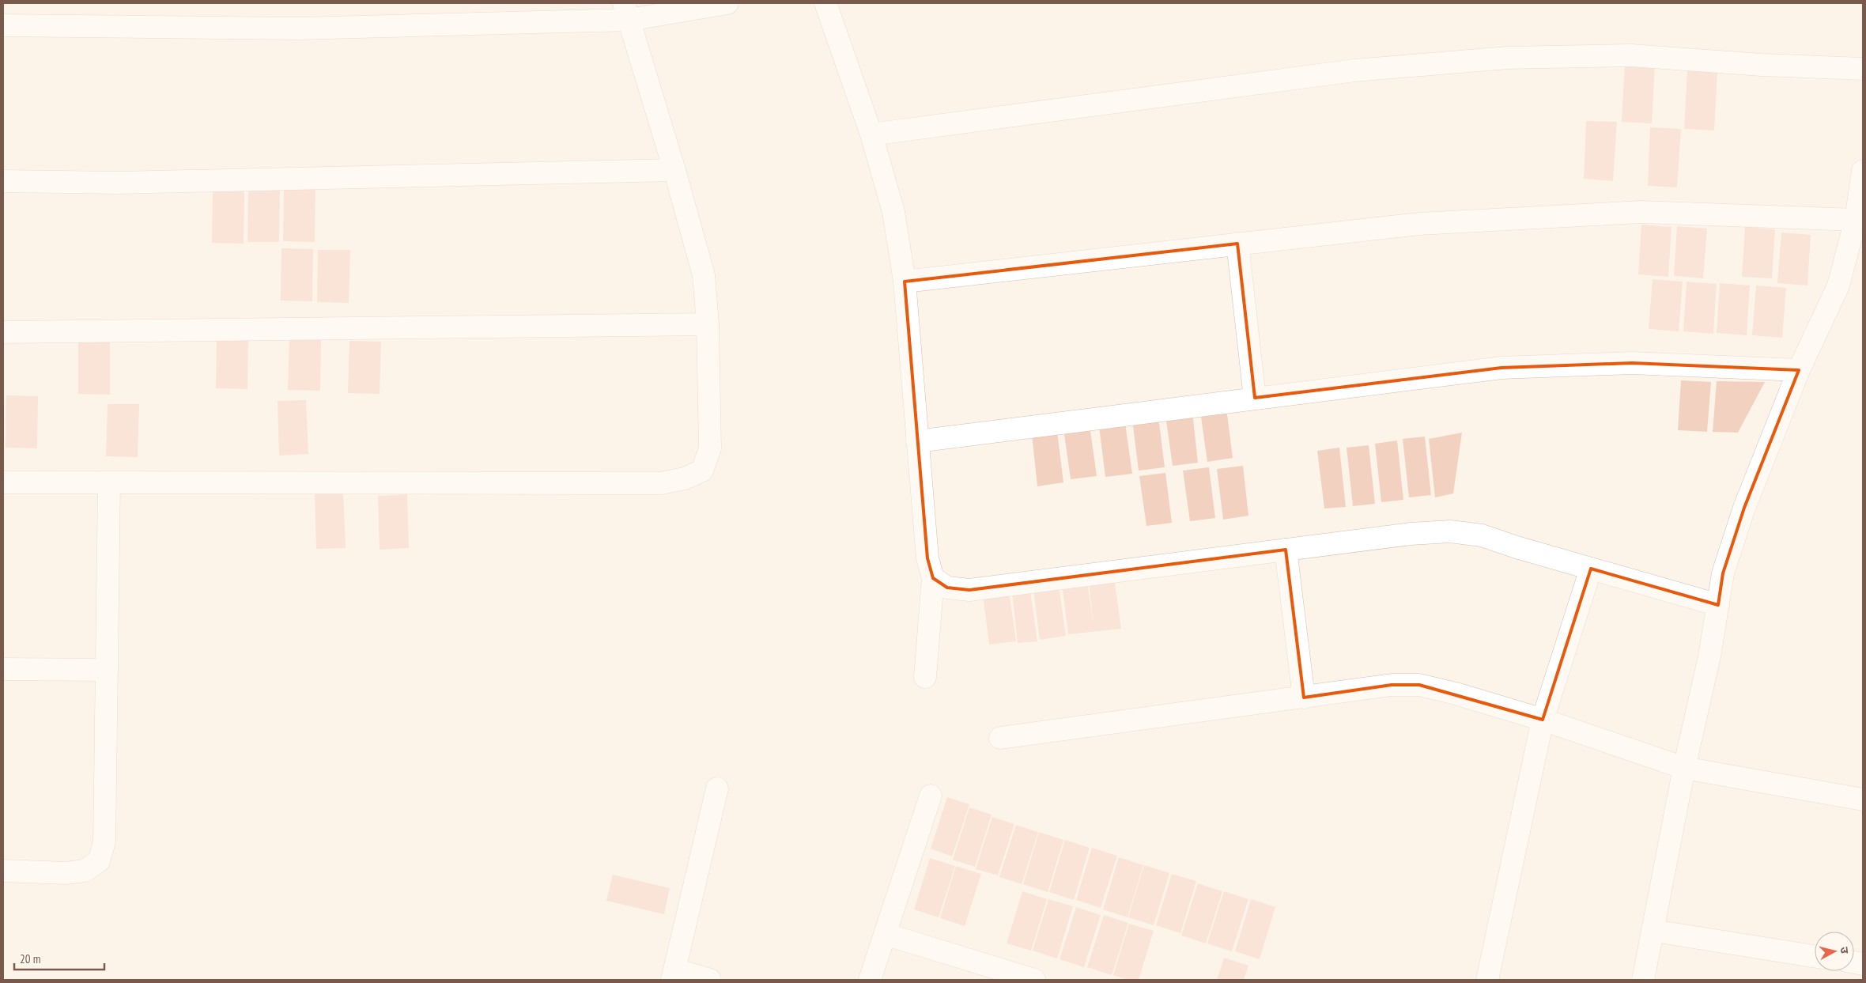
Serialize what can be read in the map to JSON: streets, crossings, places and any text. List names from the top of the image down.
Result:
{
  "scale_bar": "20 m",
  "north": "right"
}
